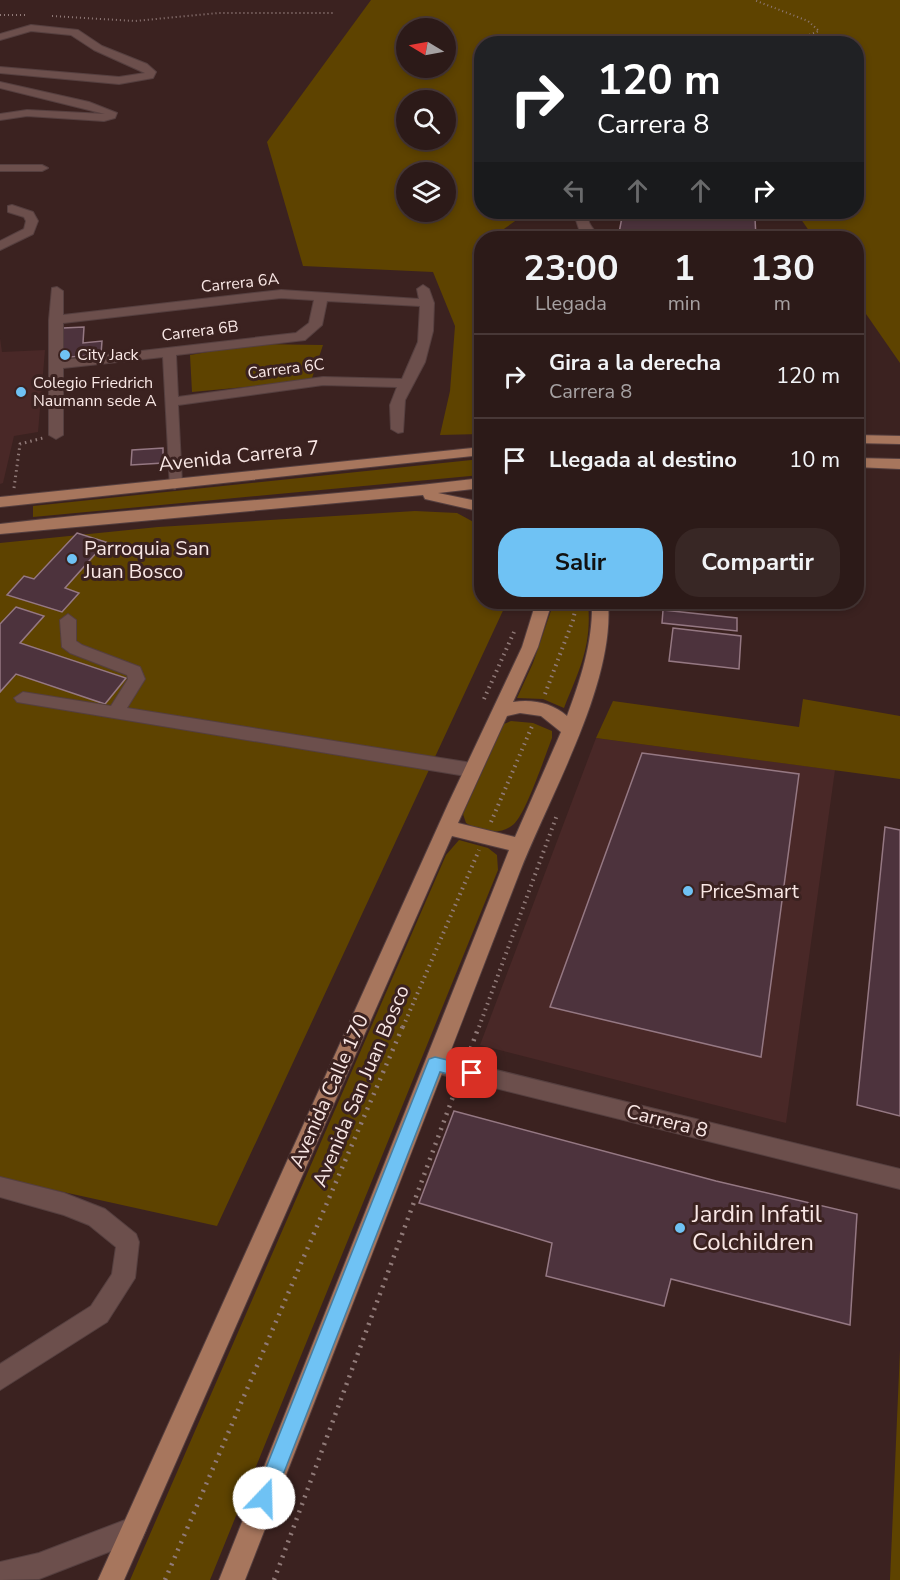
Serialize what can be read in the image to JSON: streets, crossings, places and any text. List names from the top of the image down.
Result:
{
  "streets": {
    "main road": ["Avenida Carrera 7", "Avenida Calle 170"],
    "street": [
      "Carrera 6A",
      "Carrera 6B",
      "Carrera 6C",
      "Carrera 8"
    ],
    "path": ["Avenida San Juan Bosco"]
  },
  "crossings": [
    ["Carrera 6A", "Carrera 6B"]
  ],
  "places": [
    "City Jack",
    "Colegio Friedrich Naumann sede A",
    "Parroquia San Juan Bosco",
    "PriceSmart",
    "Jardin Infatil Colchildren"
  ],
  "north": "left",
  "page": {
    "turn": ["120 m", "Carrera 8"],
    "eta": [
      "23:00",
      "Llegada",
      "1",
      "min",
      "130",
      "m"
    ],
    "list": [
      {
        "name": "Gira a la derecha",
        "note": "Carrera 8",
        "value": "120 m"
      },
      {
        "name": "Llegada al destino",
        "value": "10 m"
      }
    ],
    "buttons": ["Salir", "Compartir"]
  }
}
